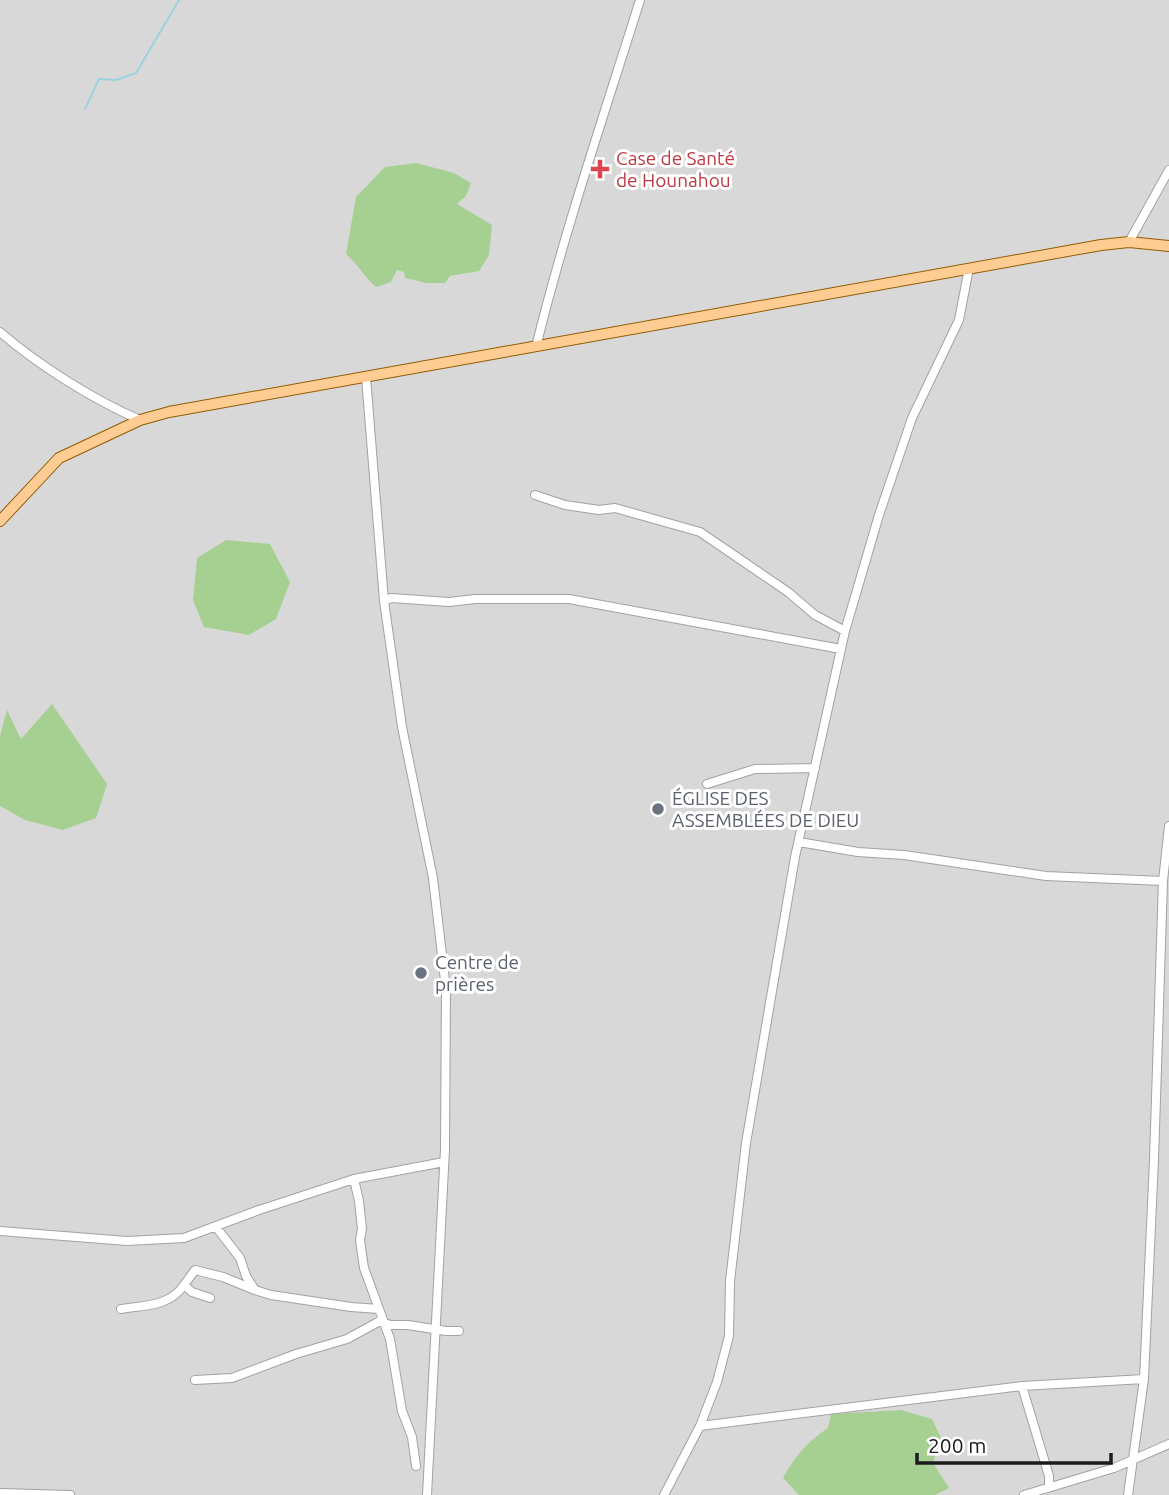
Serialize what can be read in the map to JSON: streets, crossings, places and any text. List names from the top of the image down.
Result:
{
  "places": {
    "health": ["Case de Santé de Hounahou"],
    "other": ["ÉGLISE DES ASSEMBLÉES DE DIEU", "Centre de prières"]
  },
  "scale_bar": "200 m"
}
